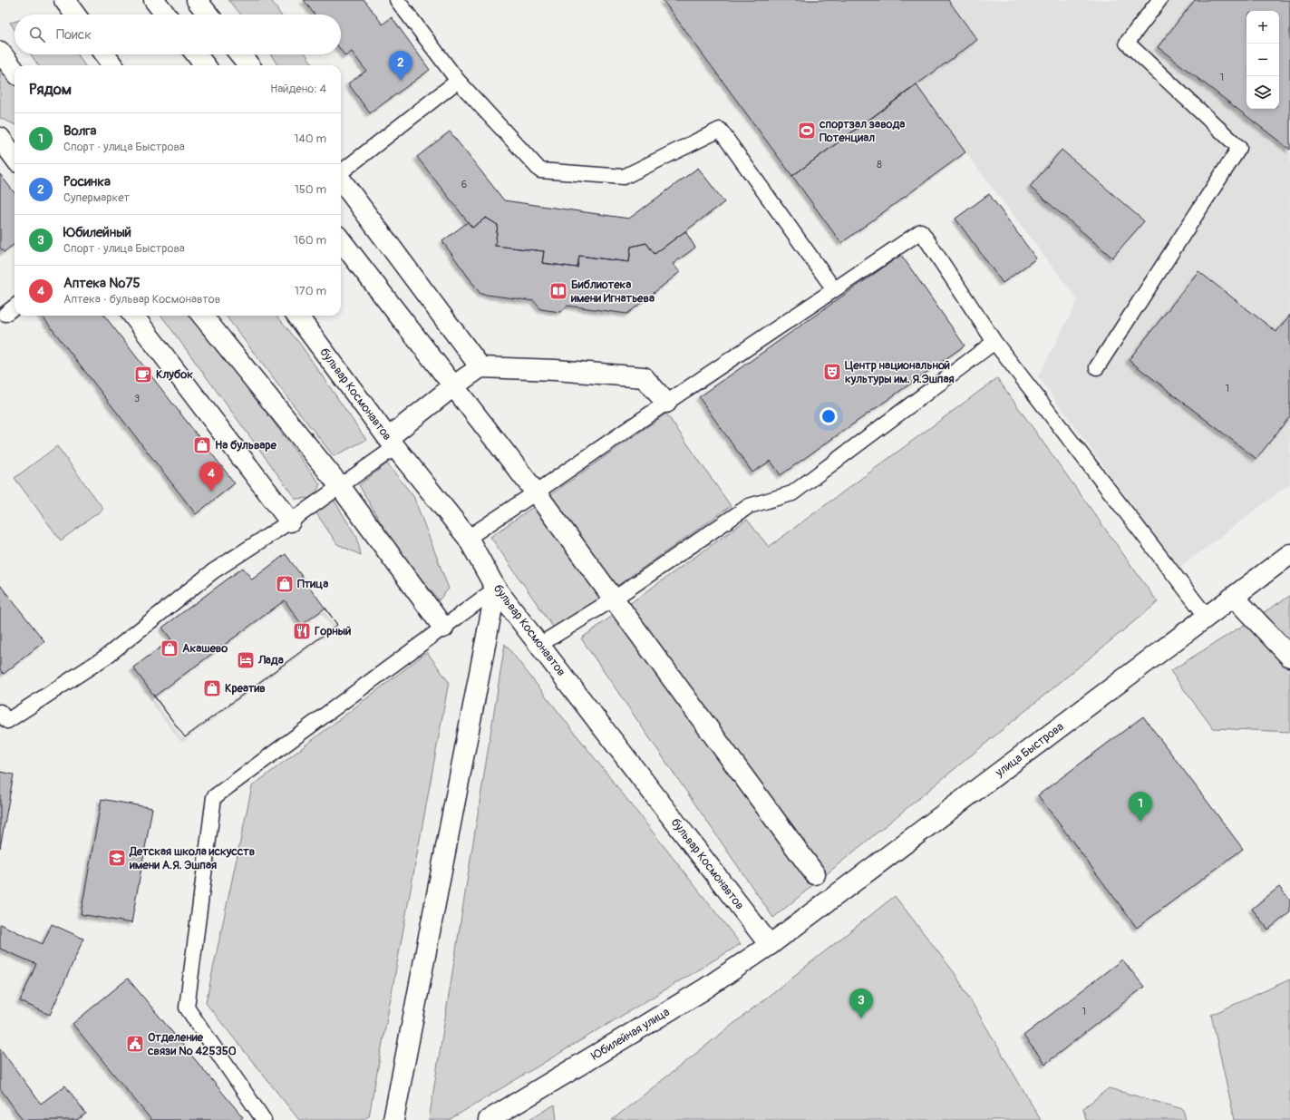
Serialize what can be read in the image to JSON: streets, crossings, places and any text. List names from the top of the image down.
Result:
{
  "streets": {
    "street": ["бульвар Космонавтов", "улица Быстрова", "Юбилейная улица"]
  },
  "crossings": [
    ["бульвар Космонавтов", "улица Быстрова"],
    ["бульвар Космонавтов", "Юбилейная улица"],
    ["улица Быстрова", "Юбилейная улица"]
  ],
  "places": {
    "sports": ["спортзал завода Потенциал"],
    "library": ["Библиотека имени Игнатьева"],
    "theatre": ["Центр национальной культуры им. Я.Эшпая"],
    "cafe": ["Клубок"],
    "shop": [
      "На бульваре",
      "Птица",
      "Акашево",
      "Креатив"
    ],
    "restaurant": ["Горный"],
    "hotel": ["Лада"],
    "school or university": ["Детская школа искусств имени А.Я. Эшпая"],
    "public building": ["Отделение связи № 425350"]
  },
  "house_numbers": [
    "1",
    "8",
    "6",
    "1",
    "3",
    "1"
  ],
  "page": {
    "map_buttons": ["+", "−"],
    "search": "Поиск",
    "pins": [
      "2",
      "4",
      "1",
      "3"
    ],
    "heading": ["Рядом", "Найдено: 4"],
    "list": [
      {
        "mark": "1",
        "name": "Волга",
        "note": "Спорт · улица Быстрова",
        "value": "140 m"
      },
      {
        "mark": "2",
        "name": "Росинка",
        "note": "Супермаркет",
        "value": "150 m"
      },
      {
        "mark": "3",
        "name": "Юбилейный",
        "note": "Спорт · улица Быстрова",
        "value": "160 m"
      },
      {
        "mark": "4",
        "name": "Аптека №75",
        "note": "Аптека · бульвар Космонавтов",
        "value": "170 m"
      }
    ]
  }
}
